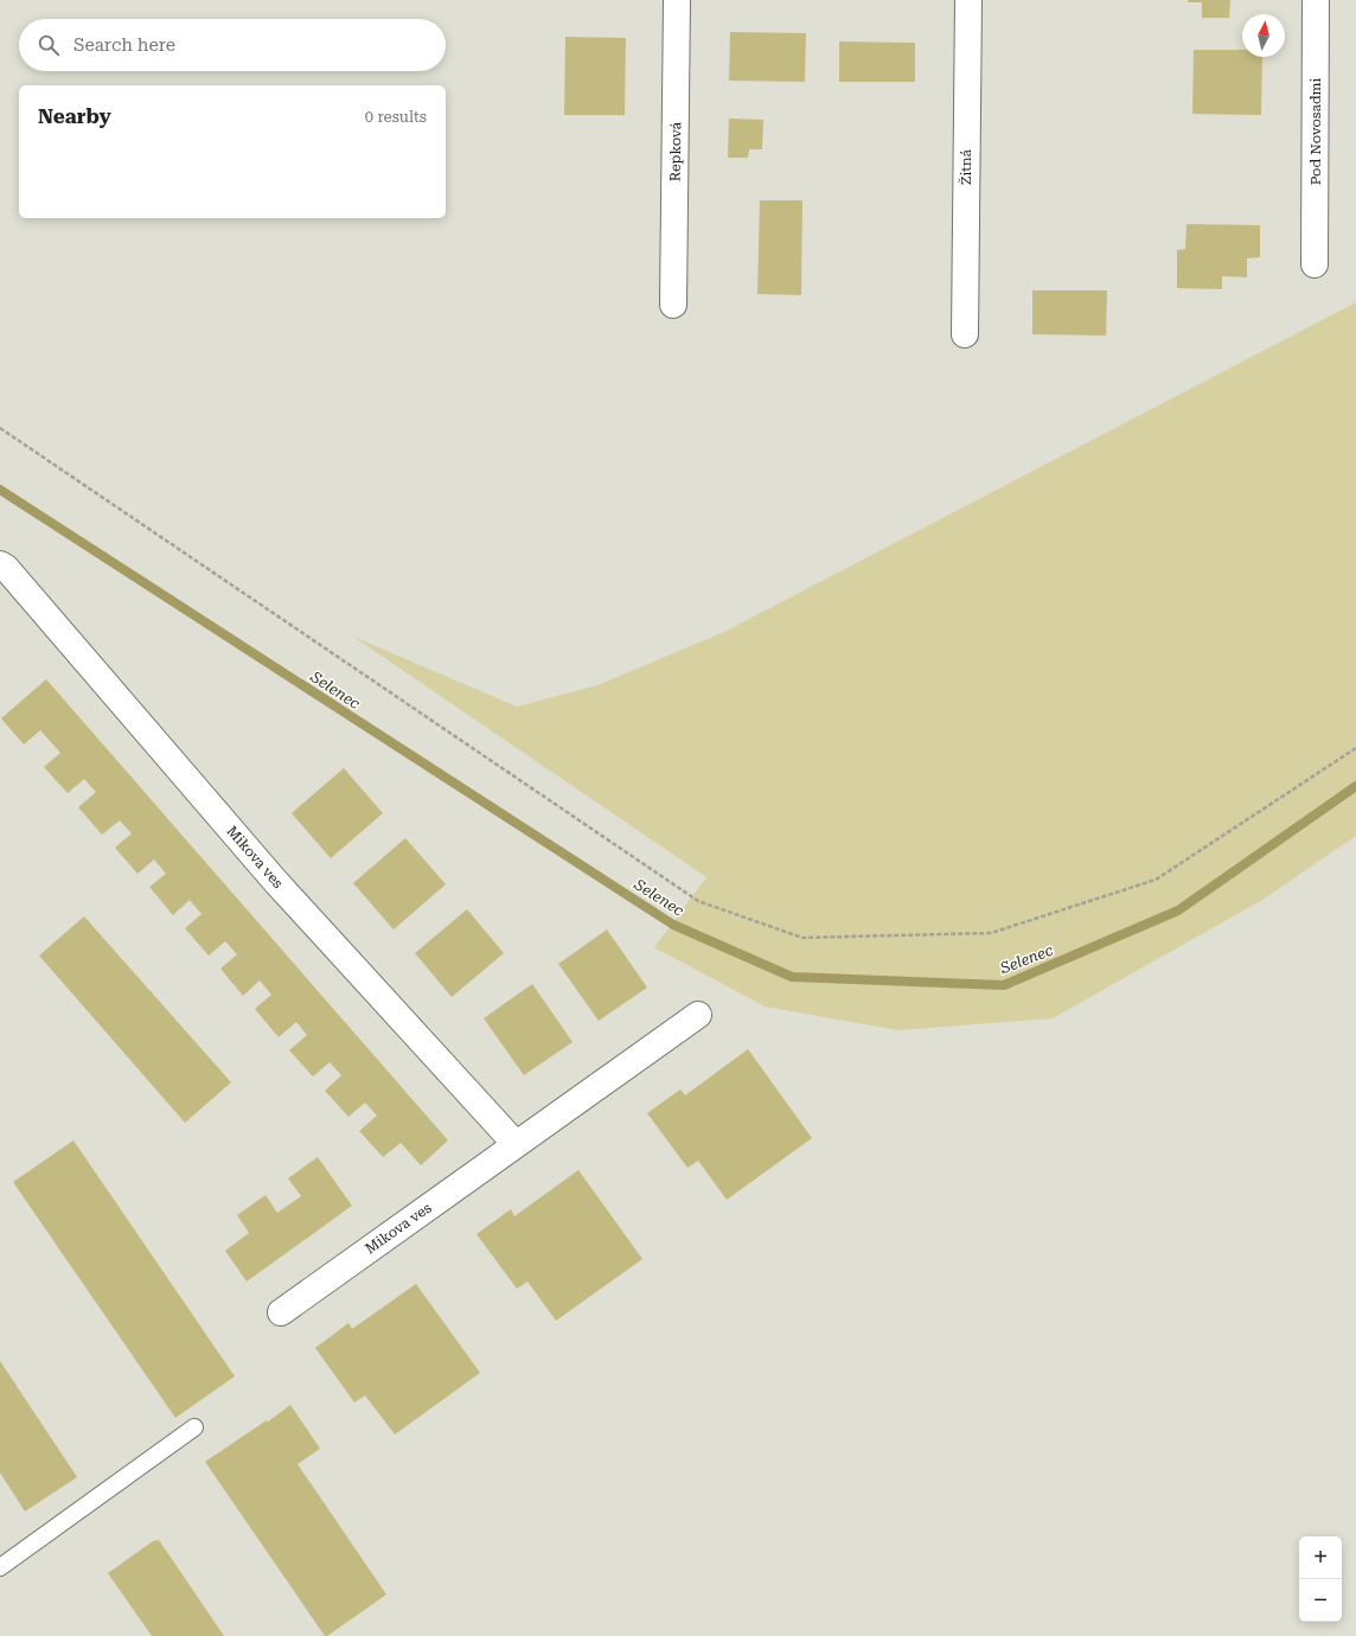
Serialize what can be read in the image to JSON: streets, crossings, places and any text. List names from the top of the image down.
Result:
{
  "streets": {
    "street": [
      "Pod Novosadmi",
      "Repková",
      "Žitná",
      "Mikova ves"
    ]
  },
  "water": ["Selenec"],
  "north": "top",
  "page": {
    "search": "Search here",
    "heading": ["Nearby", "0 results"],
    "map_buttons": ["+", "−"]
  }
}
